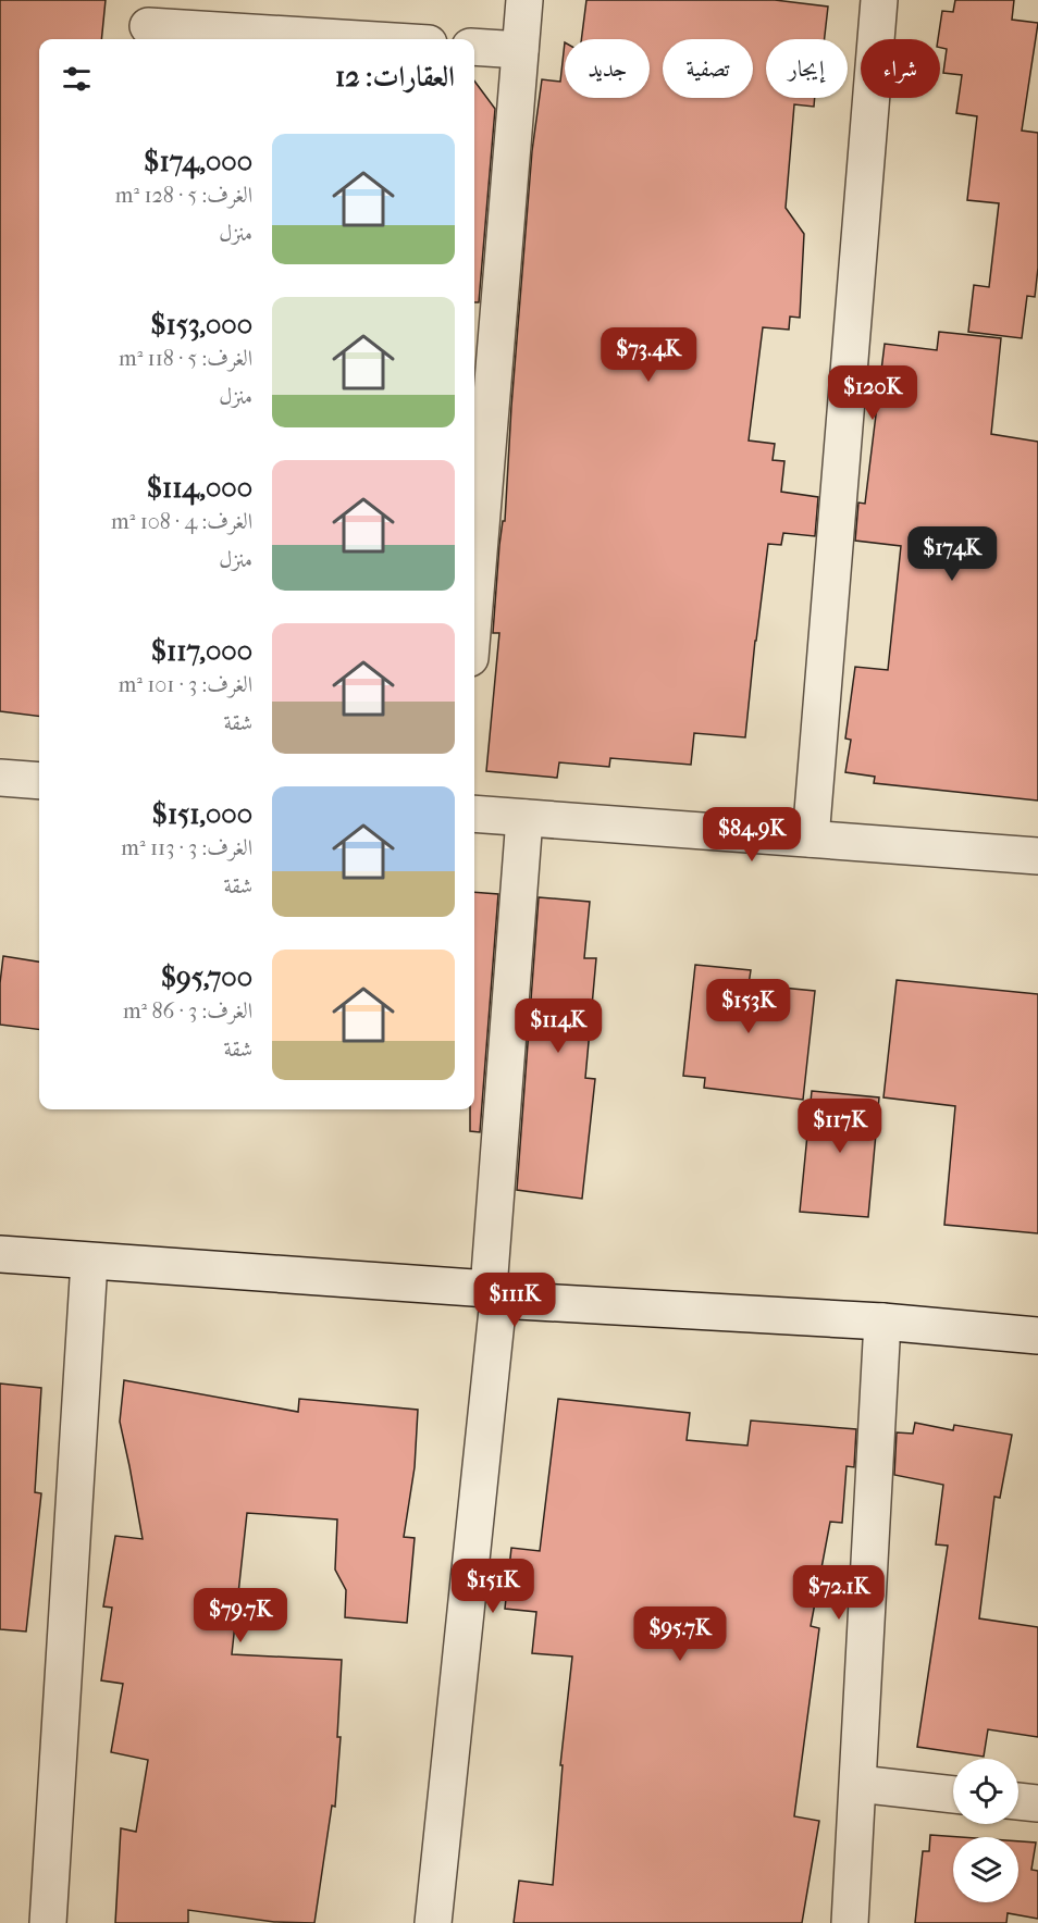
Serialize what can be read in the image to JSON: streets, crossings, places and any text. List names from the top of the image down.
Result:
{
  "page": {
    "chip": [
      "شراء",
      "إيجار",
      "تصفية",
      "جديد"
    ],
    "heading": "العقارات: 12",
    "list": [
      {
        "name": "$174,000",
        "note": "الغرف: 5 · 128 m² · منزل"
      },
      {
        "name": "$153,000",
        "note": "الغرف: 5 · 118 m² · منزل"
      },
      {
        "name": "$114,000",
        "note": "الغرف: 4 · 108 m² · منزل"
      },
      {
        "name": "$117,000",
        "note": "الغرف: 3 · 101 m² · شقة"
      },
      {
        "name": "$151,000",
        "note": "الغرف: 3 · 113 m² · شقة"
      },
      {
        "name": "$95,700",
        "note": "الغرف: 3 · 86 m² · شقة"
      }
    ],
    "price": [
      "$73.4K",
      "$120K",
      "$174K",
      "$84.9K",
      "$153K",
      "$114K",
      "$117K",
      "$111K",
      "$151K",
      "$72.1K",
      "$79.7K",
      "$95.7K"
    ]
  }
}
